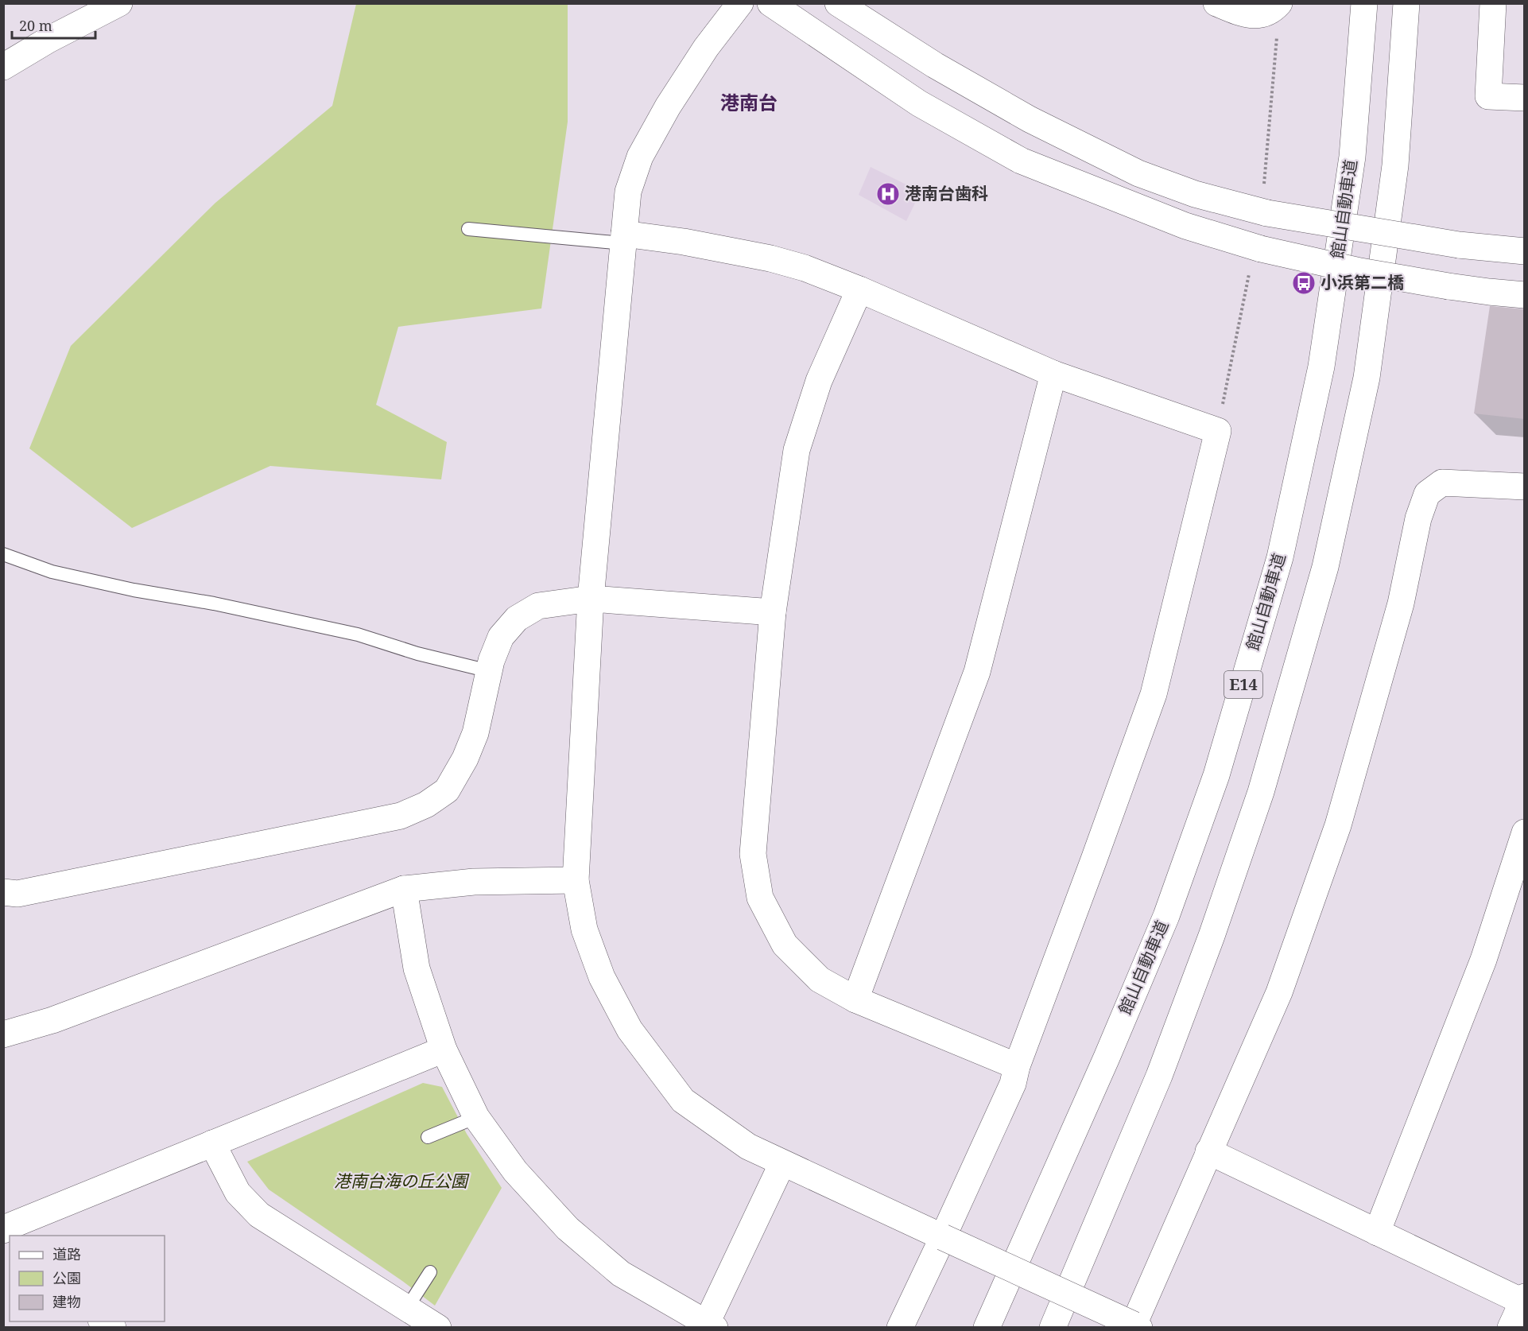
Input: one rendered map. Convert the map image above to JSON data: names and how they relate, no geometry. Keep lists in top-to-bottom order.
{
  "streets": {
    "main road": ["館山自動車道", "E14"]
  },
  "districts": ["港南台"],
  "parks": ["港南台海の丘公園"],
  "places": {
    "hospital": ["港南台歯科"],
    "bus stop": ["小浜第二橋"]
  },
  "legend": ["道路", "公園", "建物"],
  "scale_bar": "20 m"
}
